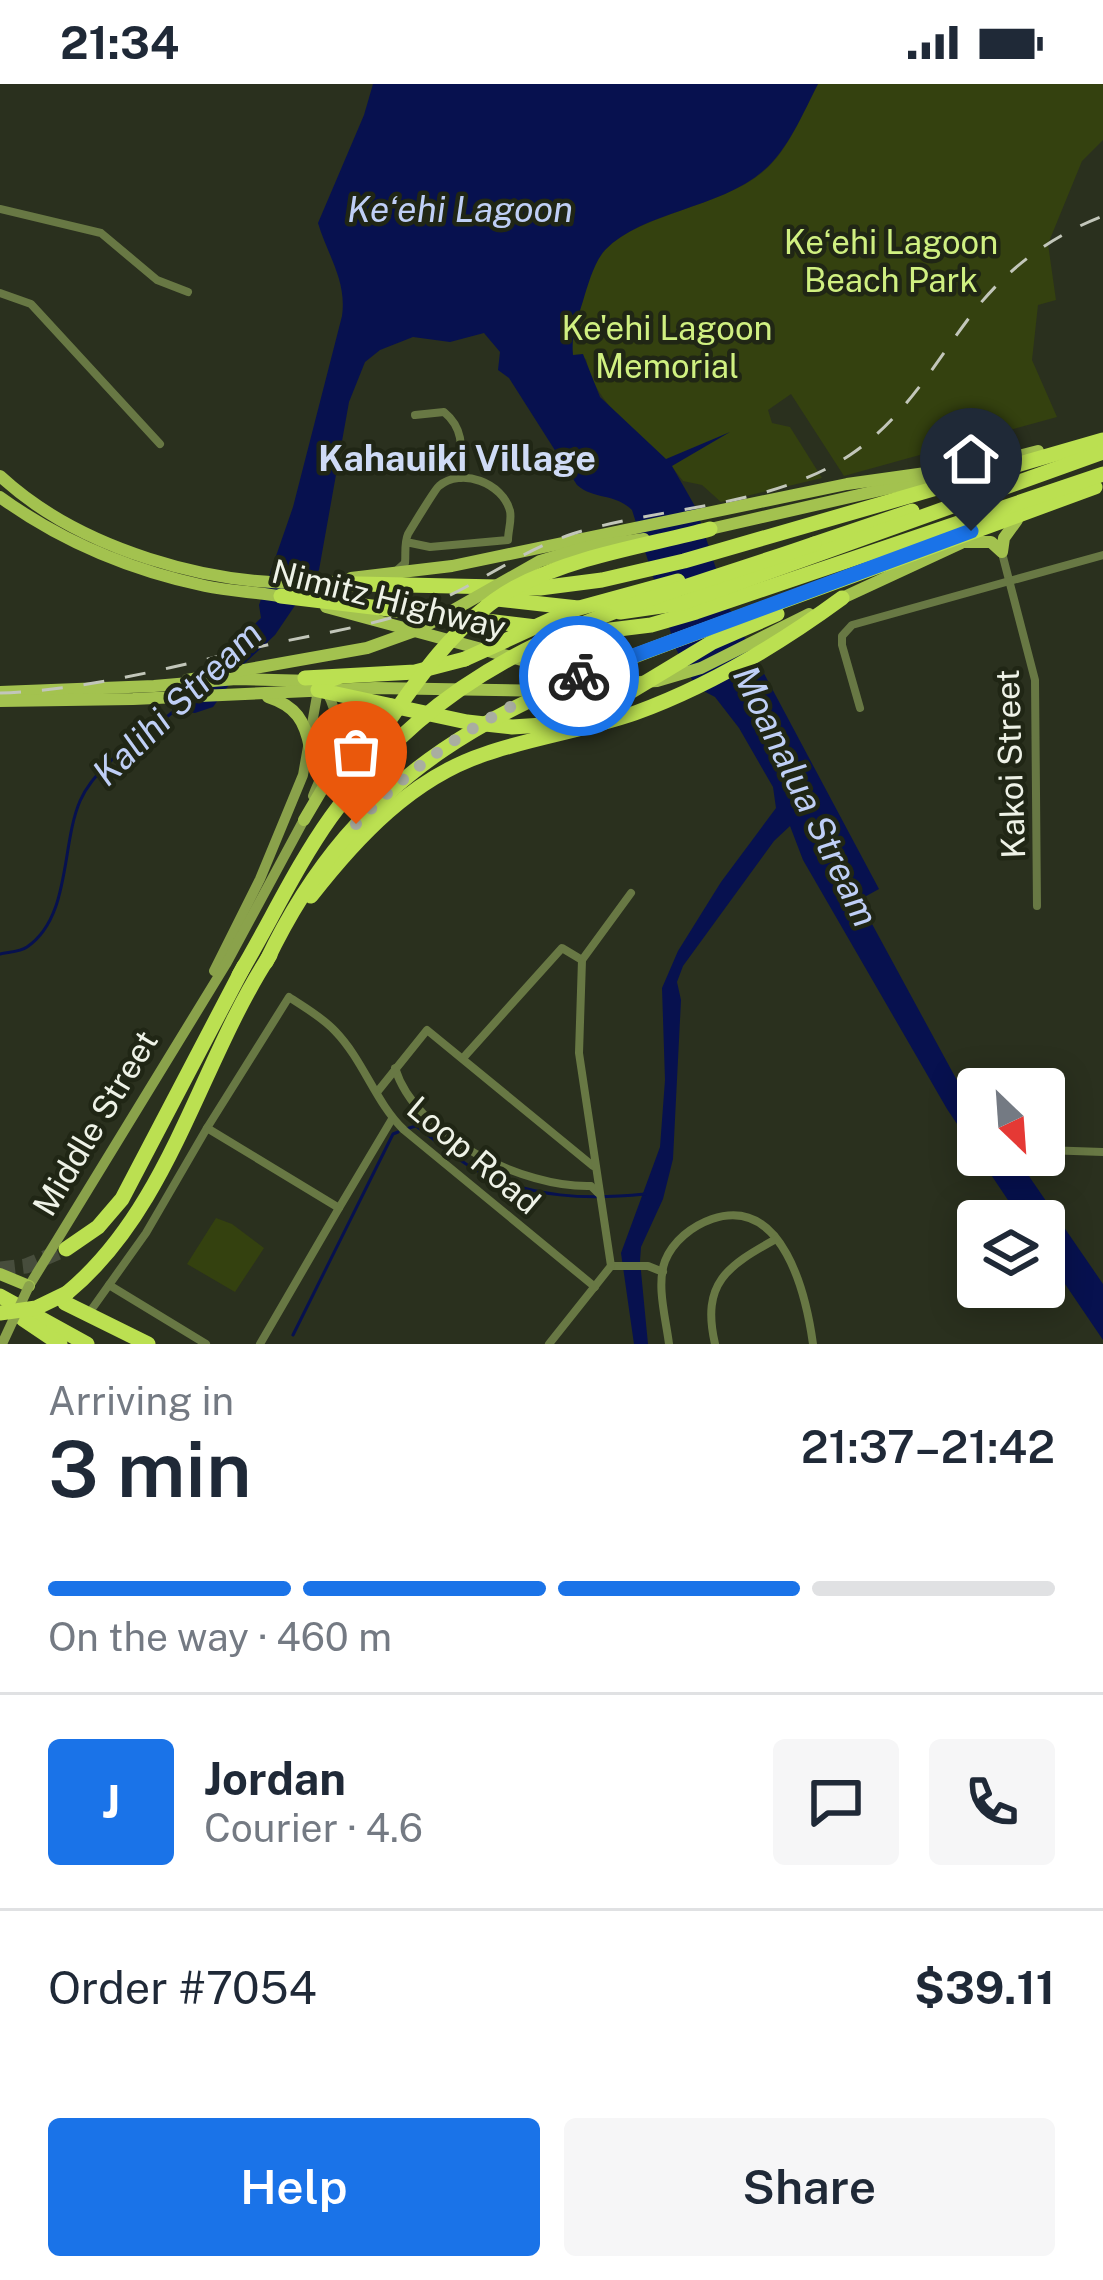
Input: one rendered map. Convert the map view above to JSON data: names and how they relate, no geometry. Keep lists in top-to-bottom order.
{
  "streets": {
    "main road": ["Nimitz Highway", "Middle Street"],
    "street": ["Kakoi Street", "Loop Road"]
  },
  "districts": ["Kahauiki Village"],
  "water": ["Keʻehi Lagoon", "Kalihi Stream", "Moanalua Stream"],
  "parks": ["Keʻehi Lagoon Beach Park", "Ke'ehi Lagoon Memorial"],
  "north": "bottom right",
  "page": {
    "status": "21:34",
    "heading": ["3 min", "Arriving in", "21:37–21:42"],
    "panel": [
      "Jordan",
      "Courier · 4.6",
      "Order #7054",
      "$39.11"
    ],
    "bar": "On the way · 460 m",
    "round": "J",
    "buttons": ["Help", "Share"]
  }
}
